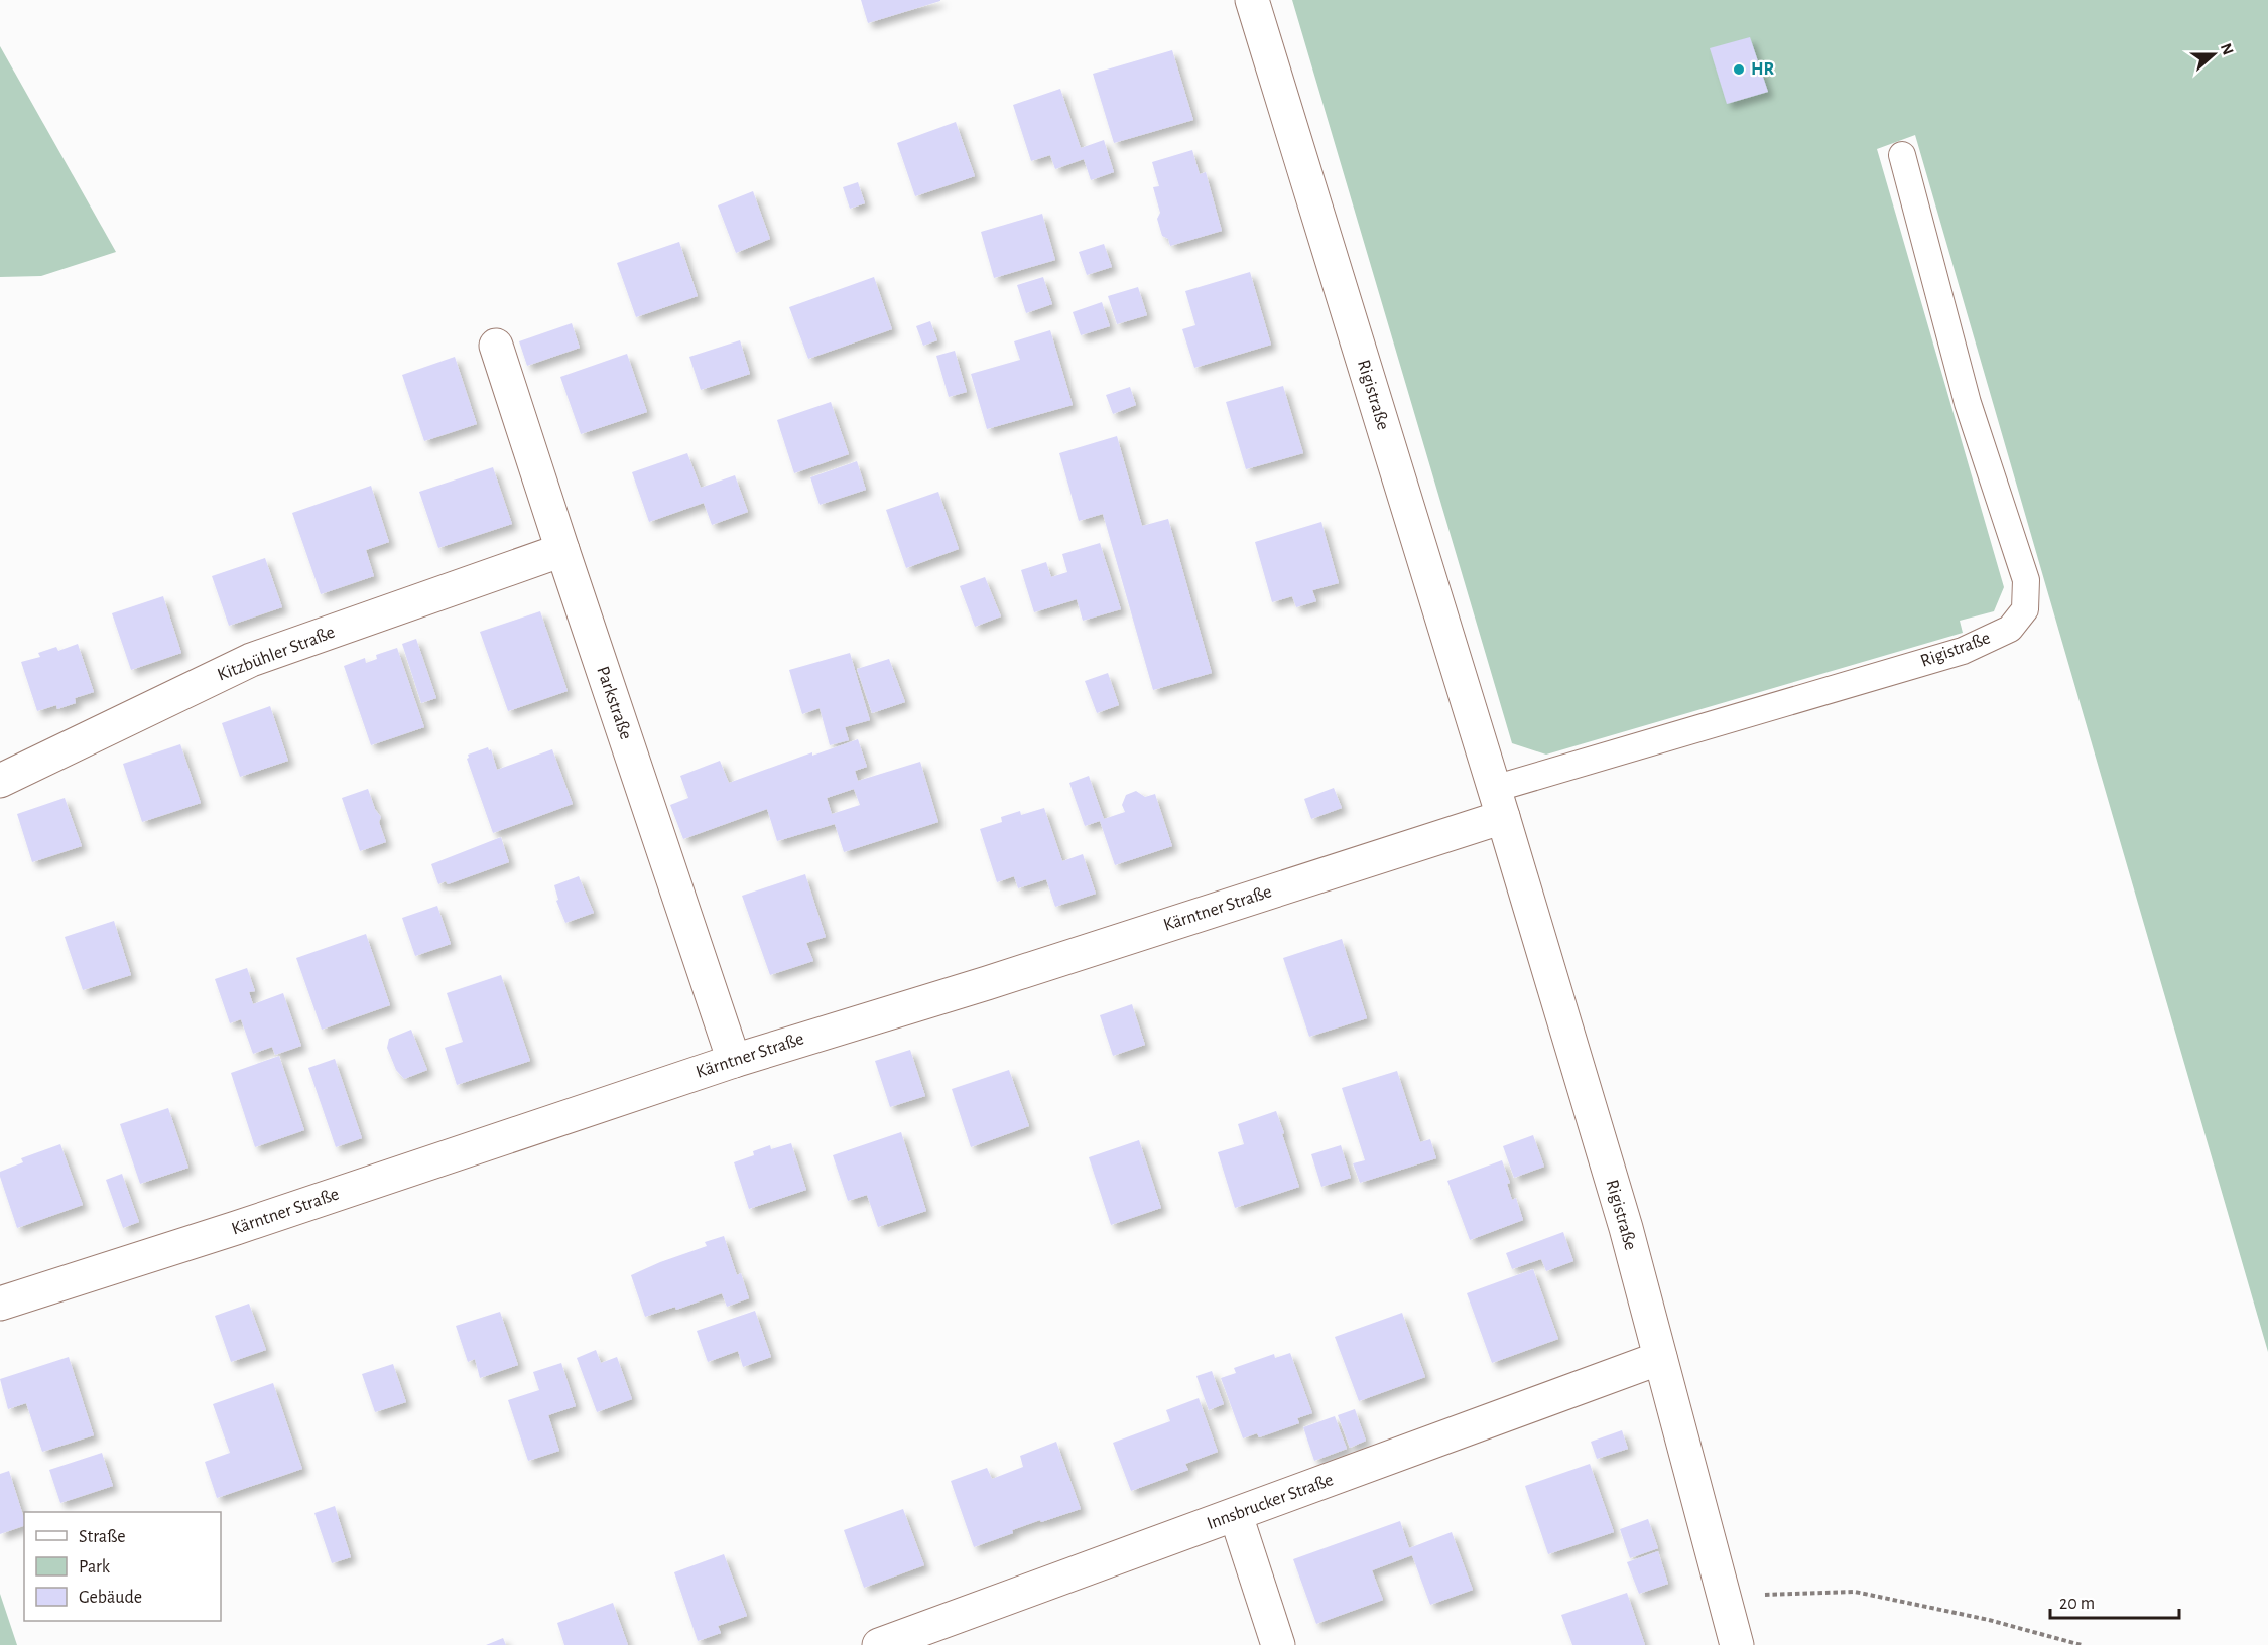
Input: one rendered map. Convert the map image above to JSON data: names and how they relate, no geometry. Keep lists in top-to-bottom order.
{
  "streets": {
    "street": [
      "Rigistraße",
      "Kitzbühler Straße",
      "Parkstraße",
      "Kärntner Straße",
      "Innsbrucker Straße"
    ]
  },
  "crossings": [
    ["Rigistraße", "Kärntner Straße"],
    ["Rigistraße", "Innsbrucker Straße"],
    ["Kitzbühler Straße", "Parkstraße"],
    ["Parkstraße", "Kärntner Straße"]
  ],
  "places": ["HR"],
  "legend": ["Straße", "Park", "Gebäude"],
  "scale_bar": "20 m",
  "north": "right"
}
